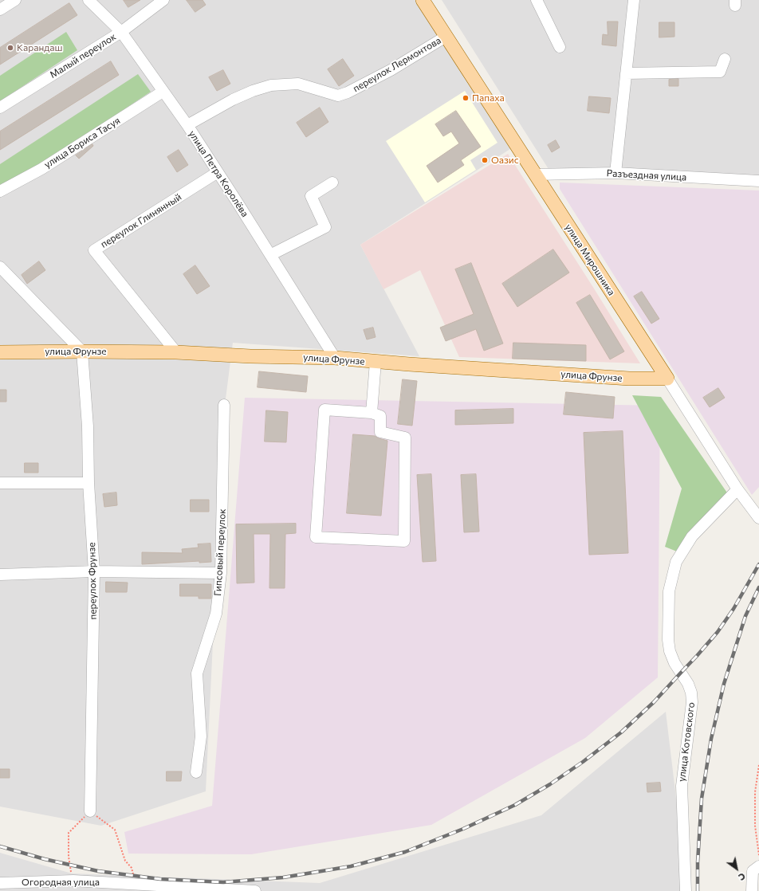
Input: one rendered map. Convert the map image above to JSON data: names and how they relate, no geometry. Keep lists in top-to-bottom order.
{
  "streets": {
    "main road": ["улица Мирошника", "улица Фрунзе"],
    "street": [
      "Малый переулок",
      "переулок Лермонтова",
      "улица Бориса Тасуя",
      "улица Петра Королёва",
      "Разъездная улица",
      "переулок Глинянный",
      "Гипсовый переулок",
      "переулок Фрунзе",
      "улица Котовского",
      "Огородная улица"
    ]
  },
  "crossings": [
    ["Малый переулок", "улица Петра Королёва"],
    ["переулок Лермонтова", "улица Петра Королёва"],
    ["переулок Лермонтова", "улица Мирошника"],
    ["улица Бориса Тасуя", "улица Петра Королёва"],
    ["улица Петра Королёва", "переулок Глинянный"],
    ["улица Петра Королёва", "улица Фрунзе"],
    ["Разъездная улица", "улица Мирошника"],
    ["переулок Глинянный", "улица Фрунзе"],
    ["улица Мирошника", "улица Фрунзе"],
    ["улица Мирошника", "улица Котовского"],
    ["улица Фрунзе", "переулок Фрунзе"]
  ],
  "places": ["Карандаш", "Папаха", "Оазис"],
  "north": "bottom right"
}
